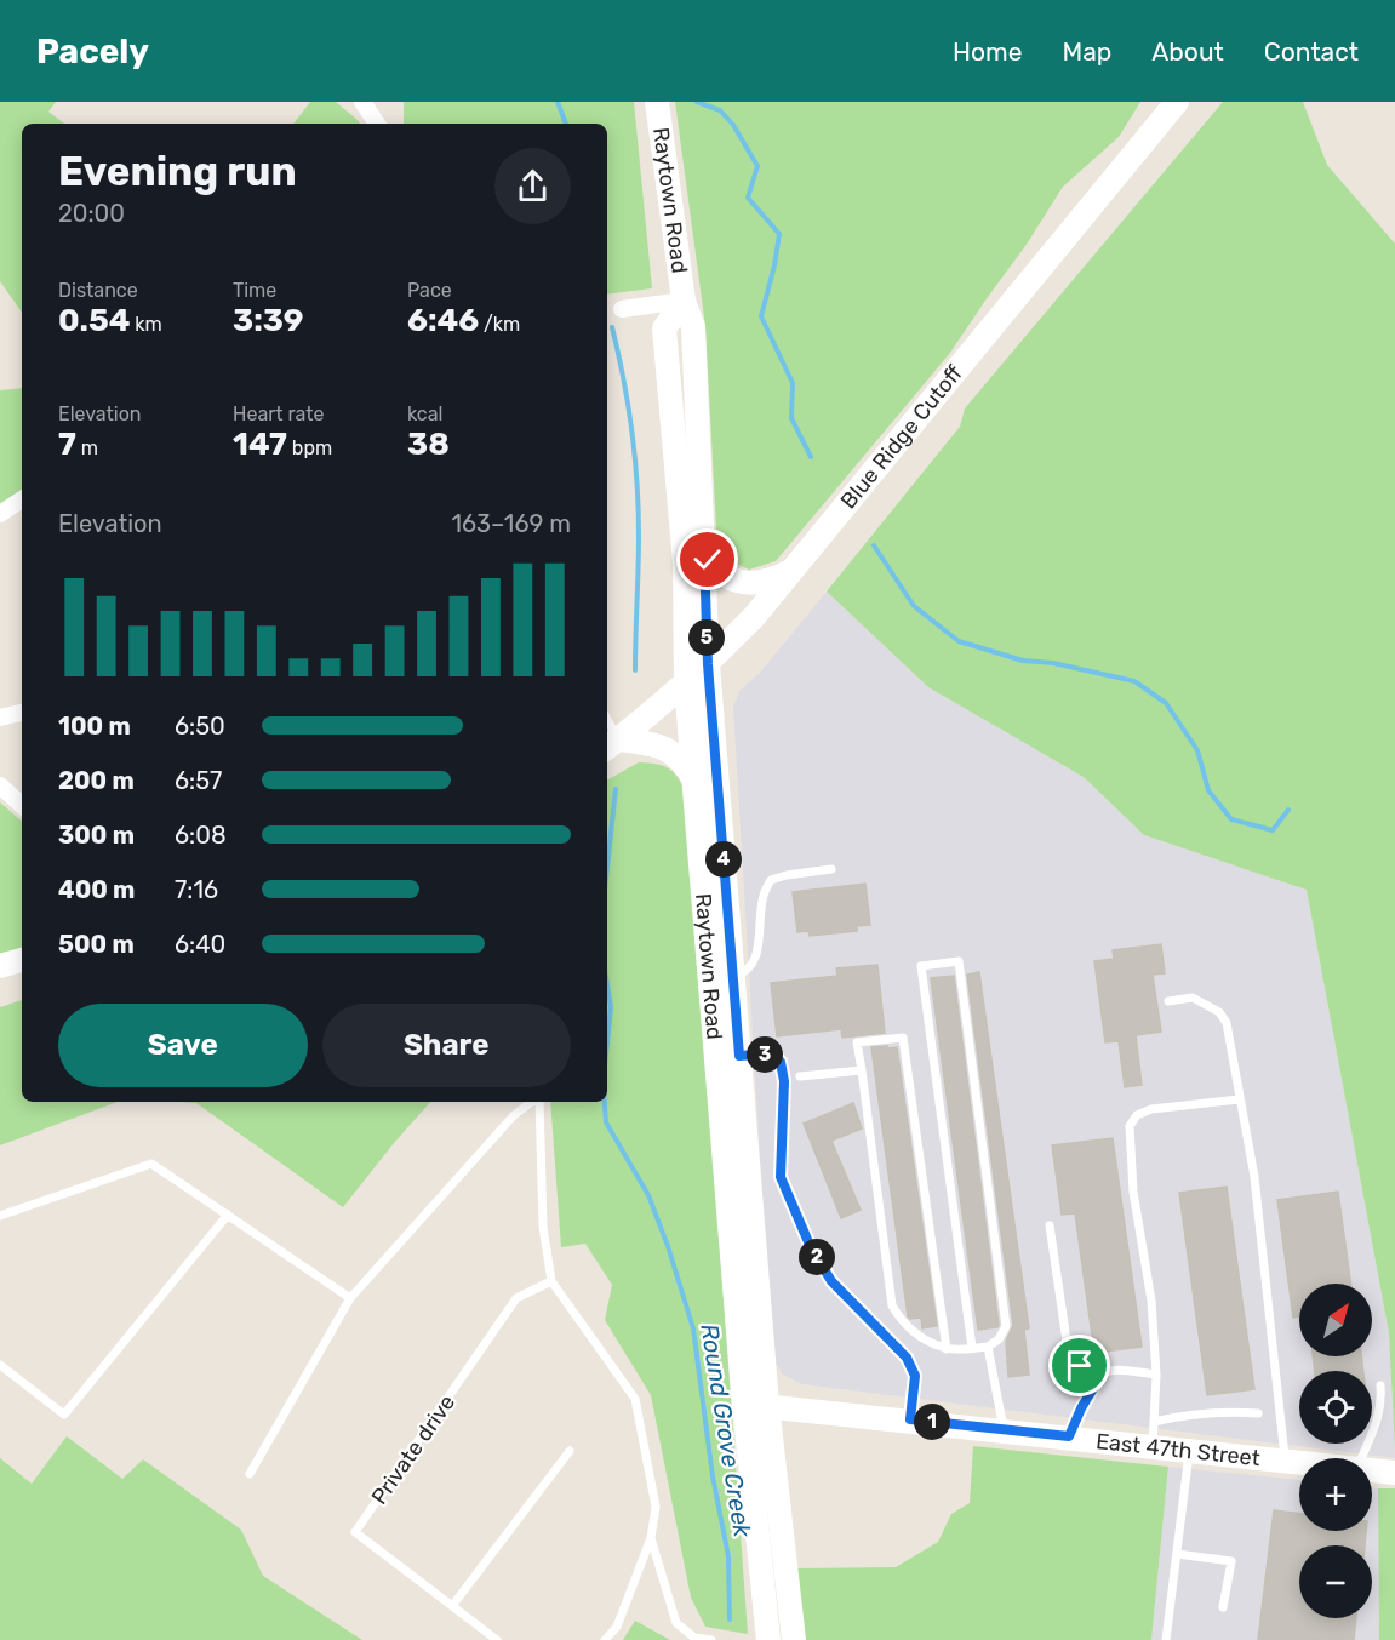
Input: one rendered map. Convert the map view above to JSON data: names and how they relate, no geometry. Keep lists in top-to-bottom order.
{
  "streets": {
    "main road": ["Raytown Road", "Blue Ridge Cutoff", "East 47th Street"],
    "lane": ["Private drive"]
  },
  "crossings": [
    ["Raytown Road", "Blue Ridge Cutoff"],
    ["Raytown Road", "East 47th Street"]
  ],
  "water": ["Round Grove Creek"],
  "north": "top right",
  "page": {
    "header": "Pacely",
    "nav": [
      "Home",
      "Map",
      "About",
      "Contact"
    ],
    "heading": ["Evening run", "20:00"],
    "stats": [
      ["Distance", "0.54 km"],
      ["Time", "3:39"],
      ["Pace", "6:46 /km"],
      ["Elevation", "7 m"],
      ["Heart rate", "147 bpm"],
      ["kcal", "38"]
    ],
    "chart": ["Elevation", "163–169 m"],
    "pins": [
      "5",
      "4",
      "3",
      "2",
      "1"
    ],
    "list": [
      {
        "name": "100 m",
        "note": "6:50"
      },
      {
        "name": "200 m",
        "note": "6:57"
      },
      {
        "name": "300 m",
        "note": "6:08"
      },
      {
        "name": "400 m",
        "note": "7:16"
      },
      {
        "name": "500 m",
        "note": "6:40"
      }
    ],
    "buttons": ["Save", "Share"],
    "map_buttons": ["+", "−"]
  }
}
